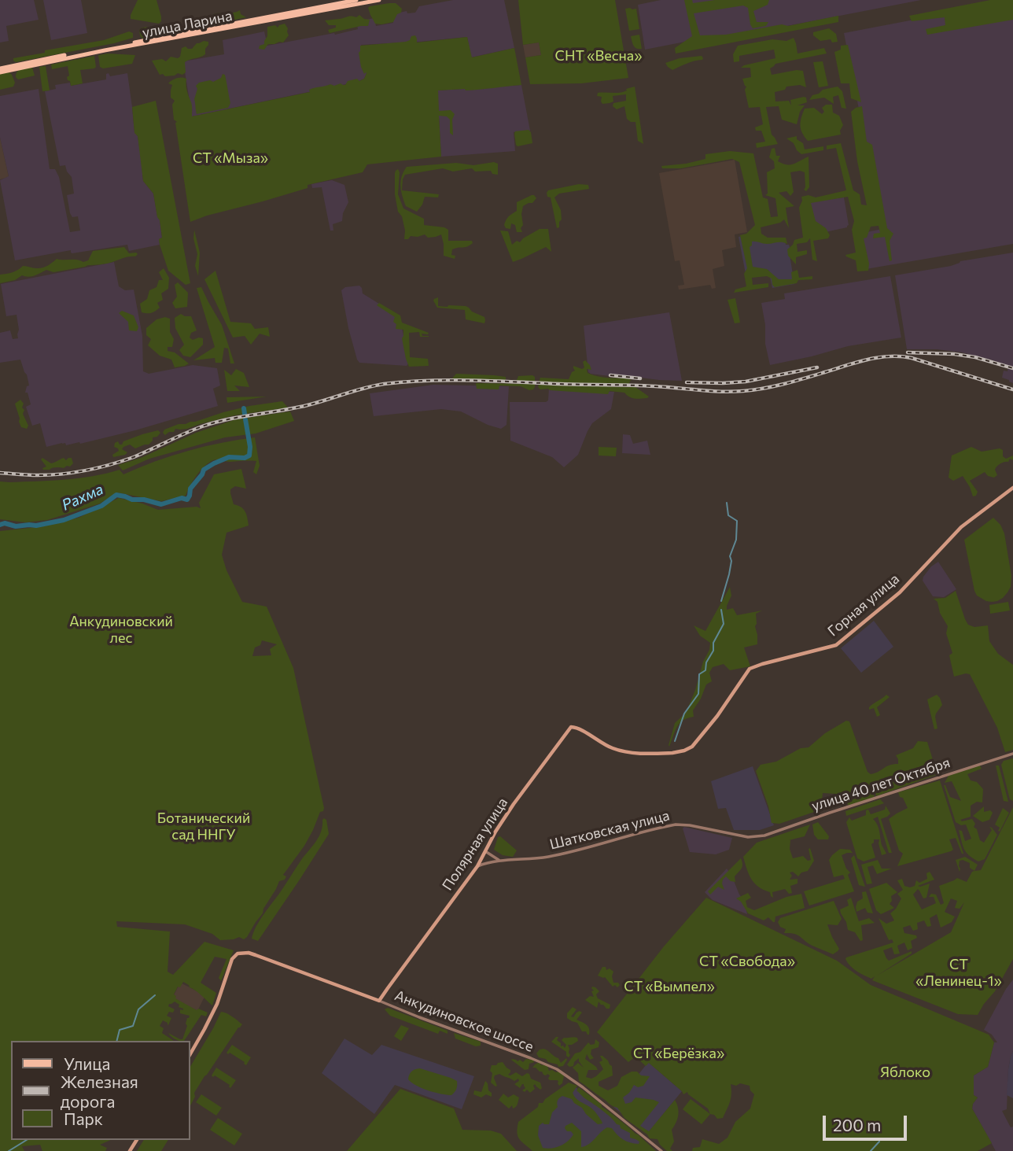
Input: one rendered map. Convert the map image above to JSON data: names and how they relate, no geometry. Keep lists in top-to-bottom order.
{
  "streets": {
    "main road": [
      "улица Ларина",
      "Горная улица",
      "Полярная улица",
      "Анкудиновское шоссе"
    ],
    "street": ["улица 40 лет Октября", "Шатковская улица"]
  },
  "crossings": [
    ["Горная улица", "Полярная улица"],
    ["улица 40 лет Октября", "Шатковская улица"],
    ["Полярная улица", "Анкудиновское шоссе"]
  ],
  "water": ["Рахма"],
  "parks": [
    "СНТ «Весна»",
    "СТ «Мыза»",
    "Анкудиновский лес",
    "Ботанический сад ННГУ",
    "СТ «Свобода»",
    "СТ «Ленинец-1»",
    "СТ «Вымпел»",
    "СТ «Берёзка»",
    "Яблоко"
  ],
  "legend": ["Улица", "Железная дорога", "Парк"],
  "scale_bar": "200 m"
}
